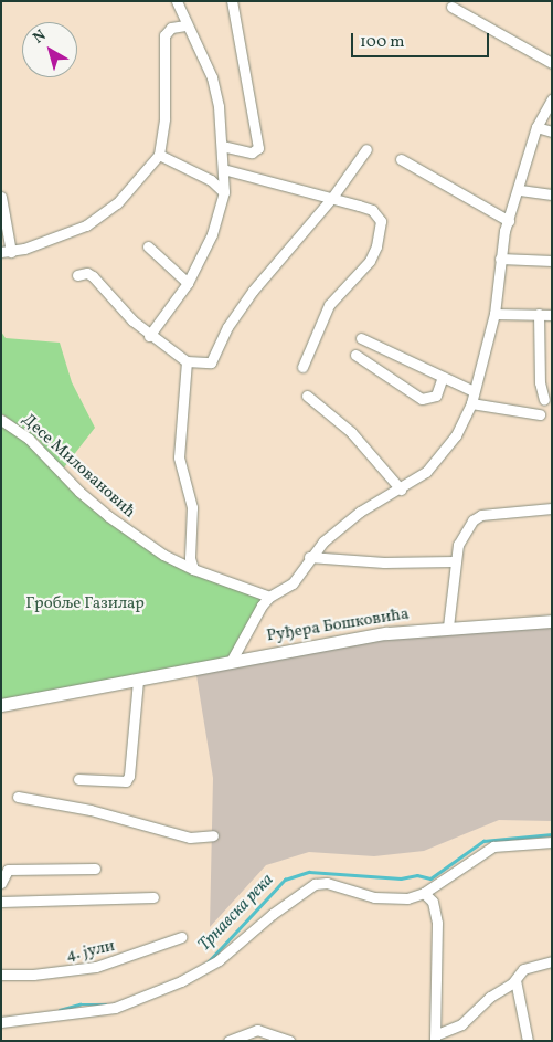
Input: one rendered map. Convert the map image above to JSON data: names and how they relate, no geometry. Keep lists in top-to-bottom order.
{
  "streets": {
    "main road": ["Руђера Бошковића"],
    "street": ["Десе Миловановић", "4. јули"]
  },
  "crossings": [
    ["Десе Миловановић", "Руђера Бошковића"]
  ],
  "water": ["Трнавска река"],
  "parks": ["Гробље Газилар"],
  "scale_bar": "100 m",
  "north": "top left"
}
